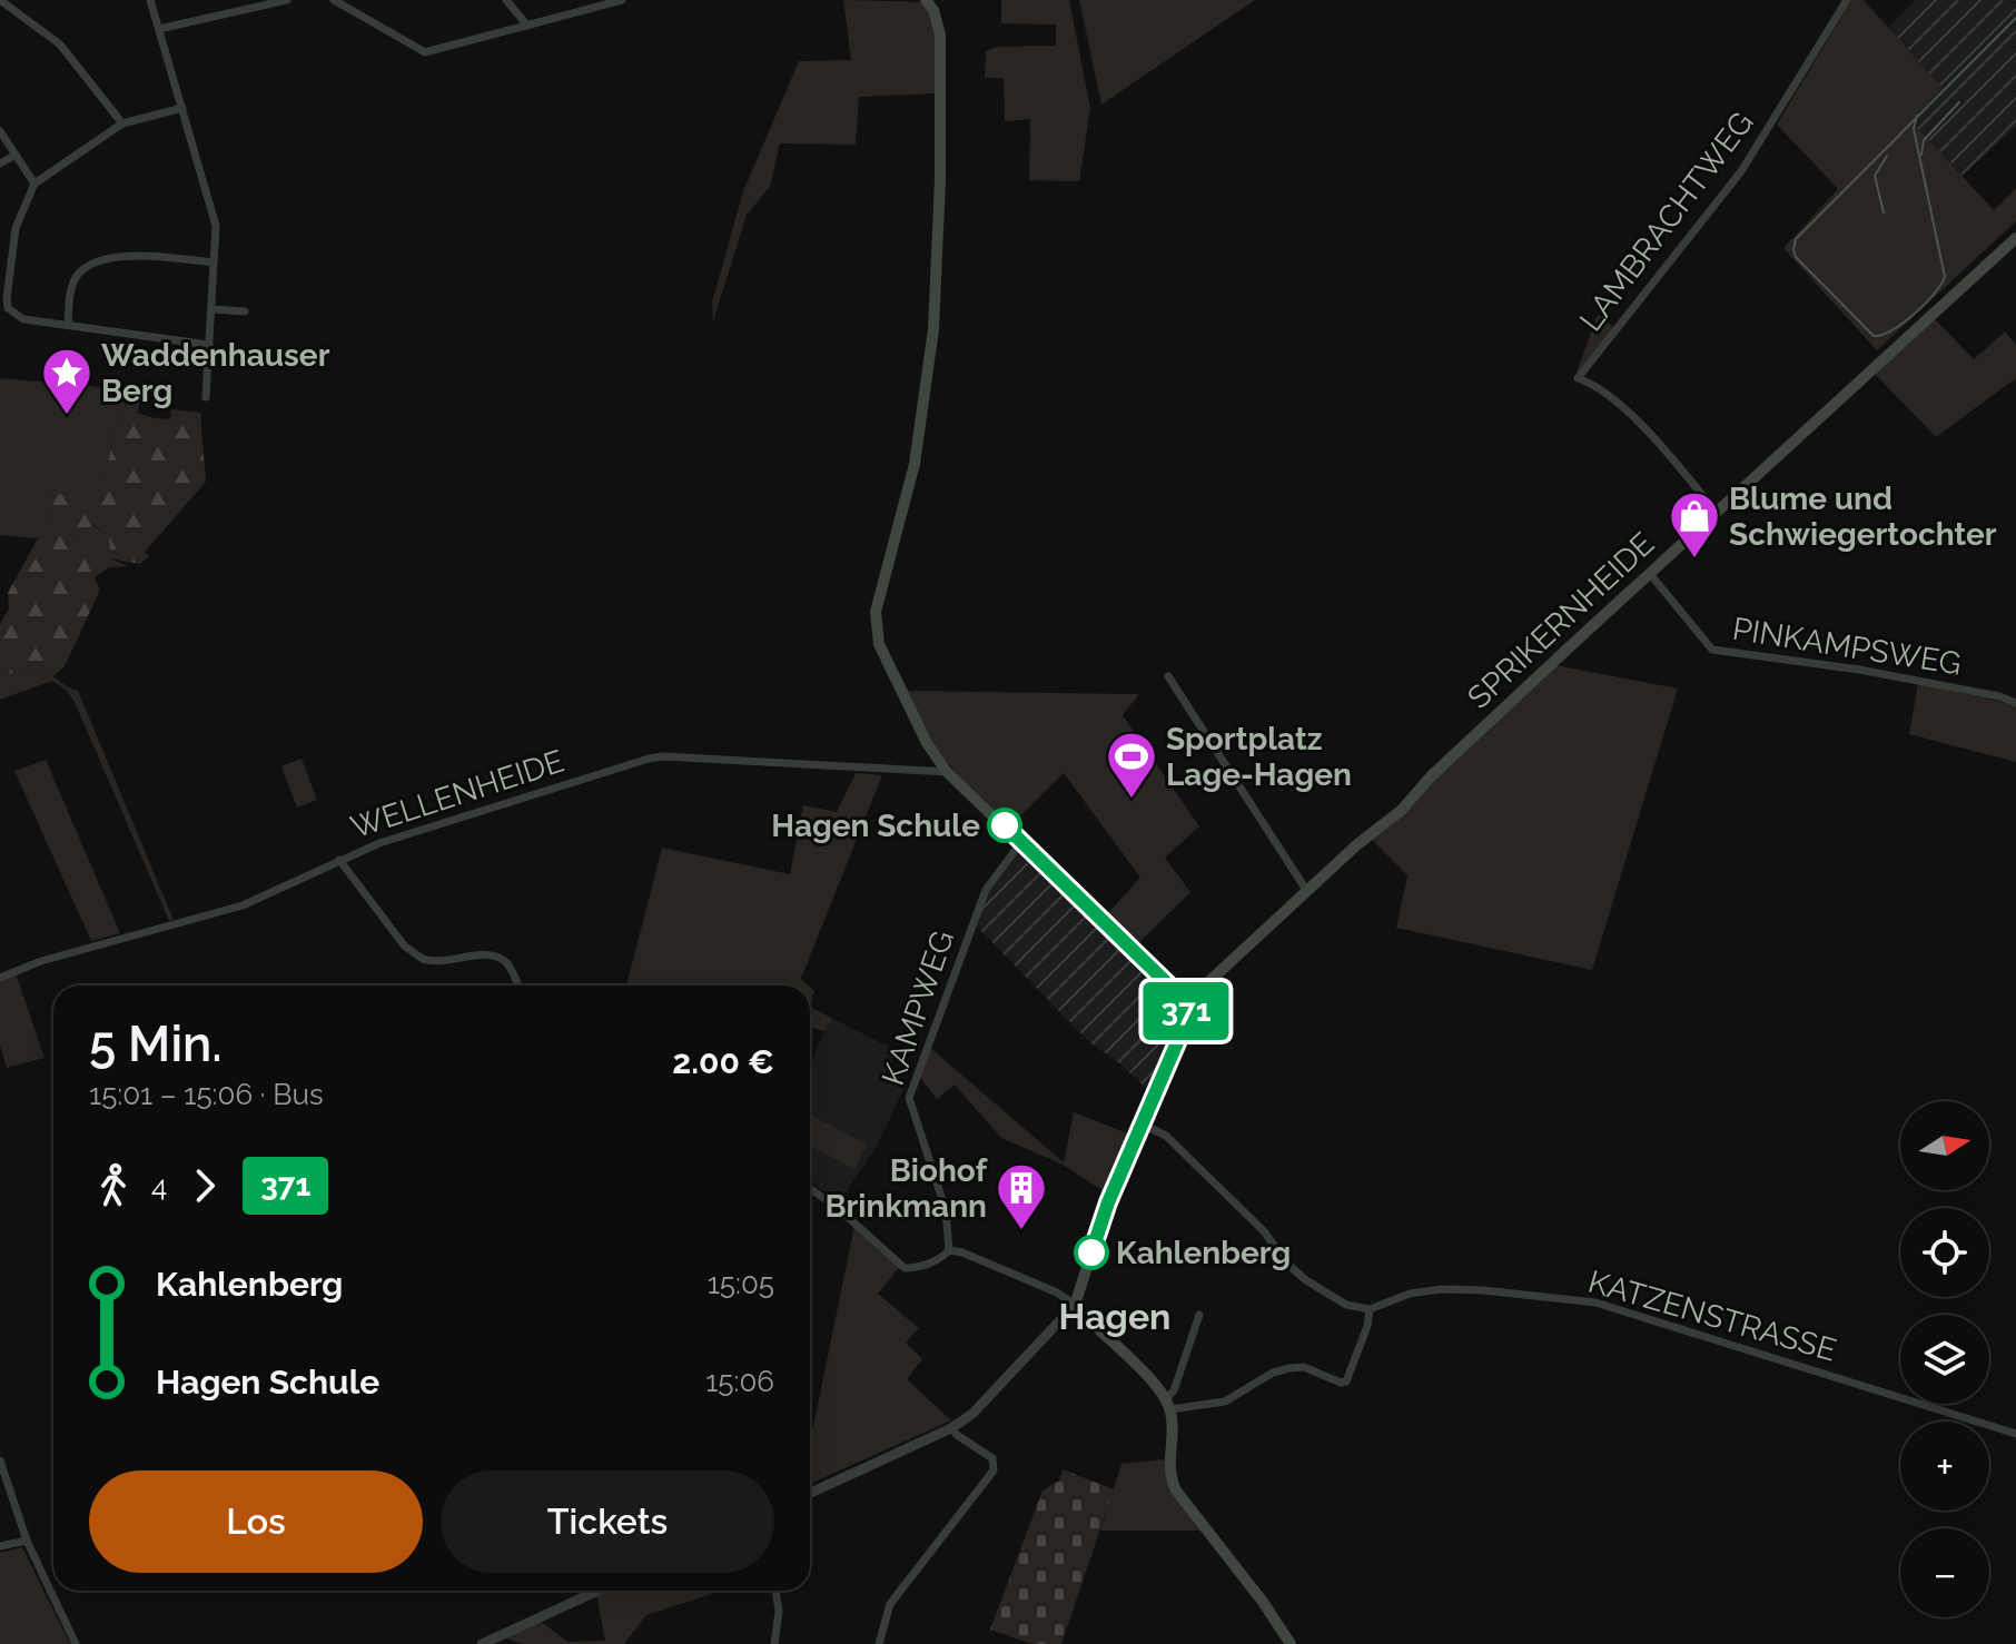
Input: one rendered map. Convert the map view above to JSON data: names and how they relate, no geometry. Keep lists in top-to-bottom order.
{
  "streets": {
    "main road": ["SPRIKERNHEIDE"],
    "street": [
      "LAMBRACHTWEG",
      "PINKAMPSWEG",
      "WELLENHEIDE",
      "KAMPWEG",
      "KATZENSTRASSE"
    ]
  },
  "crossings": [
    ["LAMBRACHTWEG", "SPRIKERNHEIDE"],
    ["SPRIKERNHEIDE", "PINKAMPSWEG"]
  ],
  "districts": ["Hagen"],
  "places": {
    "place": ["Waddenhauser Berg"],
    "shop": ["Blume und Schwiegertochter"],
    "sports": ["Sportplatz Lage-Hagen"],
    "other": ["Hagen Schule", "Kahlenberg"],
    "building": ["Biohof Brinkmann"]
  },
  "lines": ["bus line 371"],
  "north": "right",
  "page": {
    "on_map": "371",
    "heading": ["5 Min.", "15:01 – 15:06 · Bus", "2.00 €"],
    "map_buttons": ["+", "−"],
    "legs": ["4", "371"],
    "list": [
      {
        "name": "Kahlenberg",
        "value": "15:05"
      },
      {
        "name": "Hagen Schule",
        "value": "15:06"
      }
    ],
    "buttons": ["Los", "Tickets"]
  }
}
